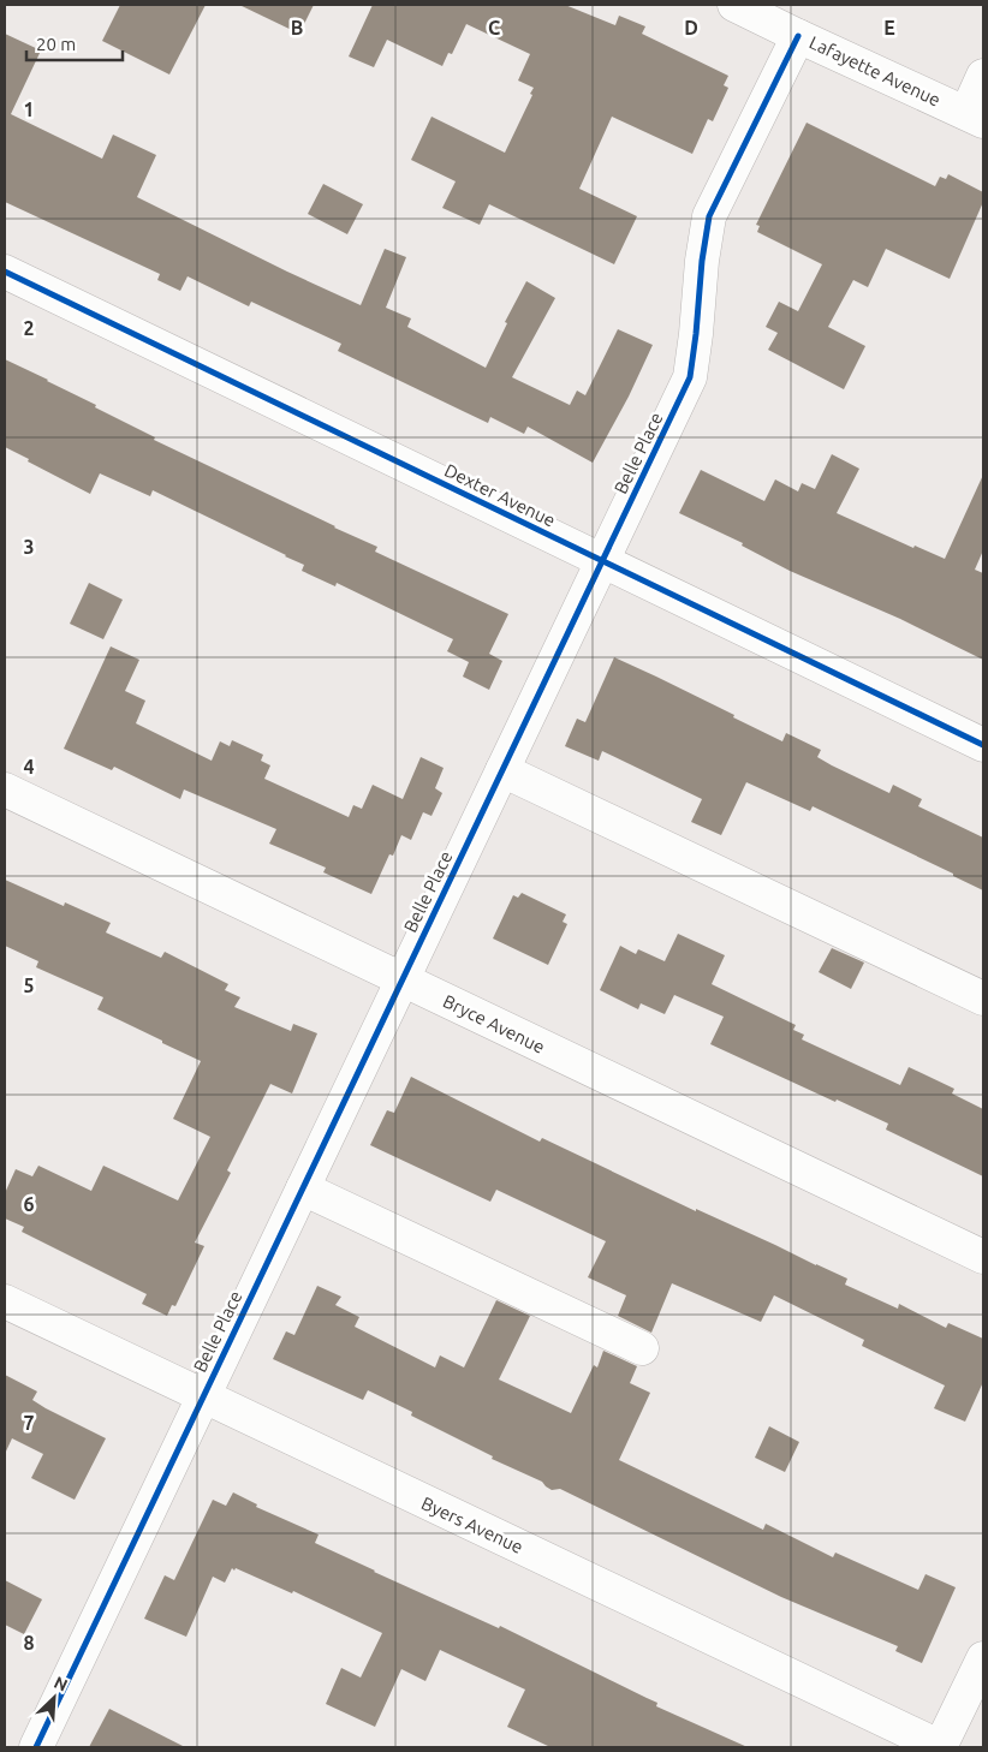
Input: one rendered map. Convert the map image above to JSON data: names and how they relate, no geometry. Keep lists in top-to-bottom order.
{
  "streets": {
    "street": [
      "Lafayette Avenue",
      "Belle Place",
      "Dexter Avenue",
      "Bryce Avenue",
      "Byers Avenue"
    ]
  },
  "crossings": [
    ["Lafayette Avenue", "Belle Place"],
    ["Belle Place", "Dexter Avenue"],
    ["Belle Place", "Bryce Avenue"],
    ["Belle Place", "Byers Avenue"]
  ],
  "scale_bar": "20 m",
  "north": "top right",
  "grid": {
    "columns": [
      "B",
      "C",
      "D",
      "E"
    ],
    "rows": [
      "1",
      "2",
      "3",
      "4",
      "5",
      "6",
      "7",
      "8"
    ]
  }
}
